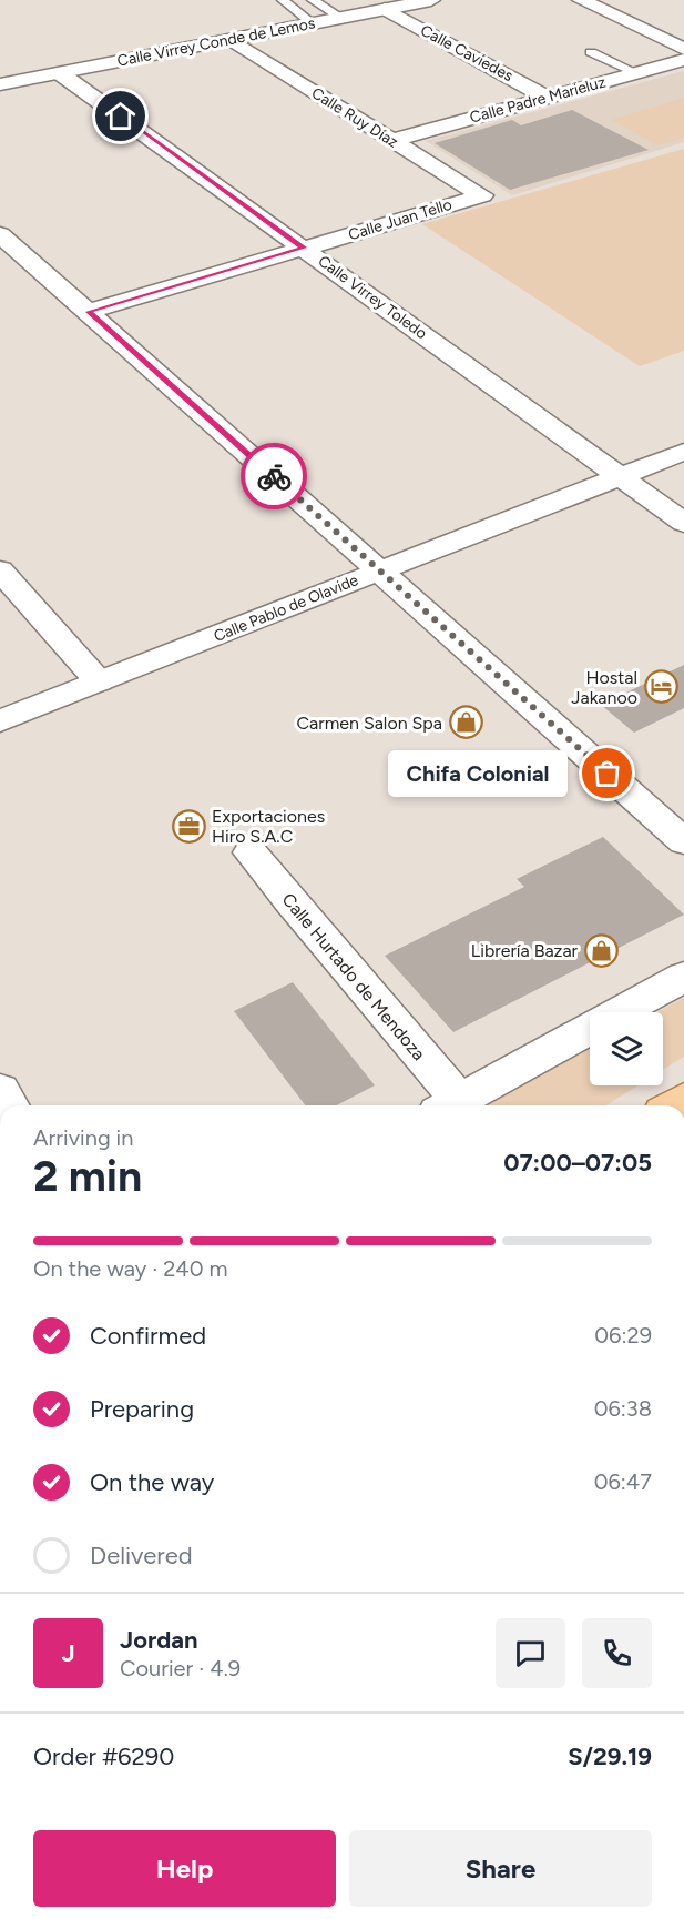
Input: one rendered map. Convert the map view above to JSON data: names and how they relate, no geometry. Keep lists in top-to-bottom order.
{
  "streets": {
    "street": [
      "Calle Virrey Conde de Lemos",
      "Calle Caviedes",
      "Calle Padre Marieluz",
      "Calle Ruy Díaz",
      "Calle Juan Tello",
      "Calle Virrey Toledo",
      "Calle Pablo de Olavide",
      "Calle Hurtado de Mendoza"
    ]
  },
  "crossings": [
    ["Calle Virrey Conde de Lemos", "Calle Caviedes"],
    ["Calle Virrey Conde de Lemos", "Calle Ruy Díaz"],
    ["Calle Virrey Conde de Lemos", "Calle Virrey Toledo"],
    ["Calle Caviedes", "Calle Padre Marieluz"],
    ["Calle Padre Marieluz", "Calle Ruy Díaz"],
    ["Calle Ruy Díaz", "Calle Juan Tello"],
    ["Calle Juan Tello", "Calle Virrey Toledo"],
    ["Calle Virrey Toledo", "Calle Pablo de Olavide"]
  ],
  "places": {
    "hotel": ["Hostal Jakanoo"],
    "shop": ["Carmen Salon Spa", "Librería Bazar"],
    "other": ["Chifa Colonial"],
    "office": ["Exportaciones Hiro S.A.C"]
  },
  "page": {
    "bubble": "Chifa Colonial",
    "heading": ["2 min", "Arriving in", "07:00–07:05"],
    "panel": [
      "Jordan",
      "Courier · 4.9",
      "Order #6290",
      "S/29.19"
    ],
    "bar": "On the way · 240 m",
    "list": [
      ["Confirmed", "06:29"],
      ["Preparing", "06:38"],
      ["On the way", "06:47"],
      "Delivered"
    ],
    "round": "J",
    "buttons": ["Help", "Share"]
  }
}
